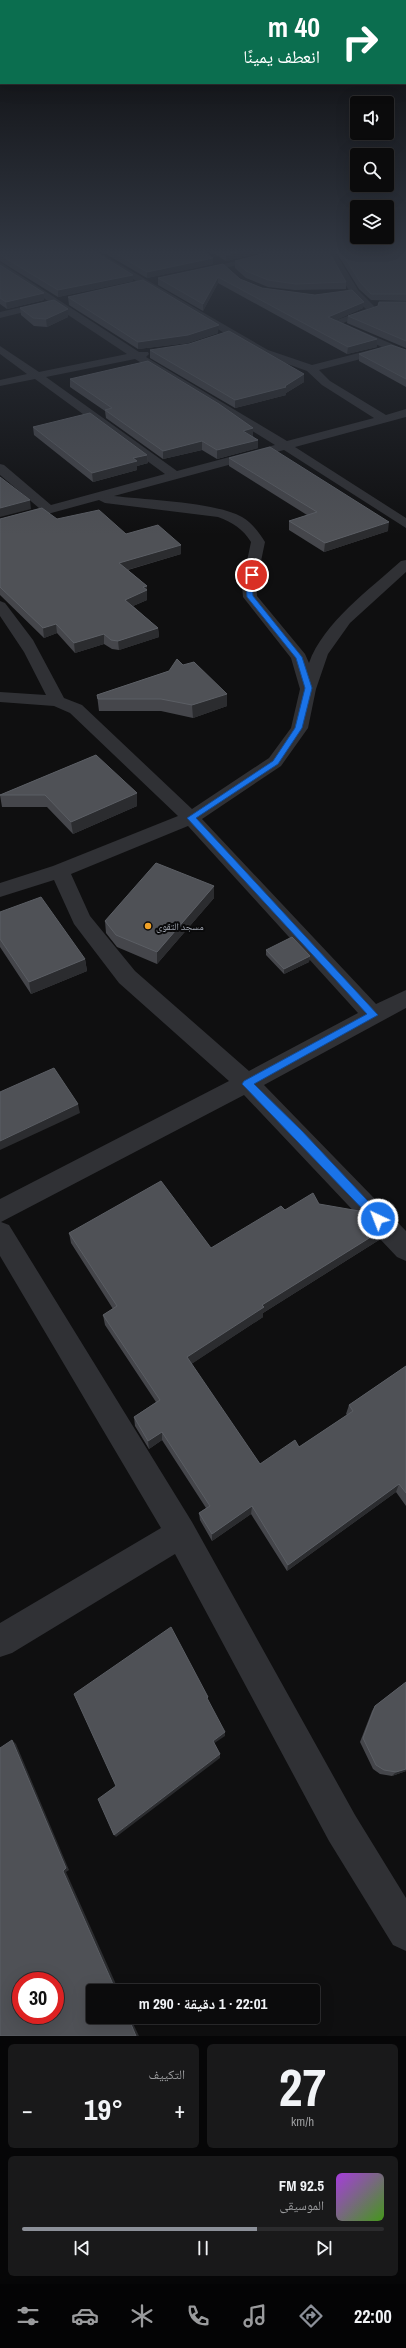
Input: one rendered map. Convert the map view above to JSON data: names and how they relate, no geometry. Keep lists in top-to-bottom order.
{
  "places": ["مسجد التقوى"],
  "page": {
    "turn": ["40 m", "انعطف يمينًا"],
    "limit": "30",
    "trip": "22:01 · 1 دقيقة · 290 m",
    "tile": [
      ["27", "km/h"],
      "التكييف"
    ],
    "heat": ["−", "19°", "+"],
    "song": ["92.5 FM", "الموسيقى"],
    "tabs": "22:00"
  }
}
